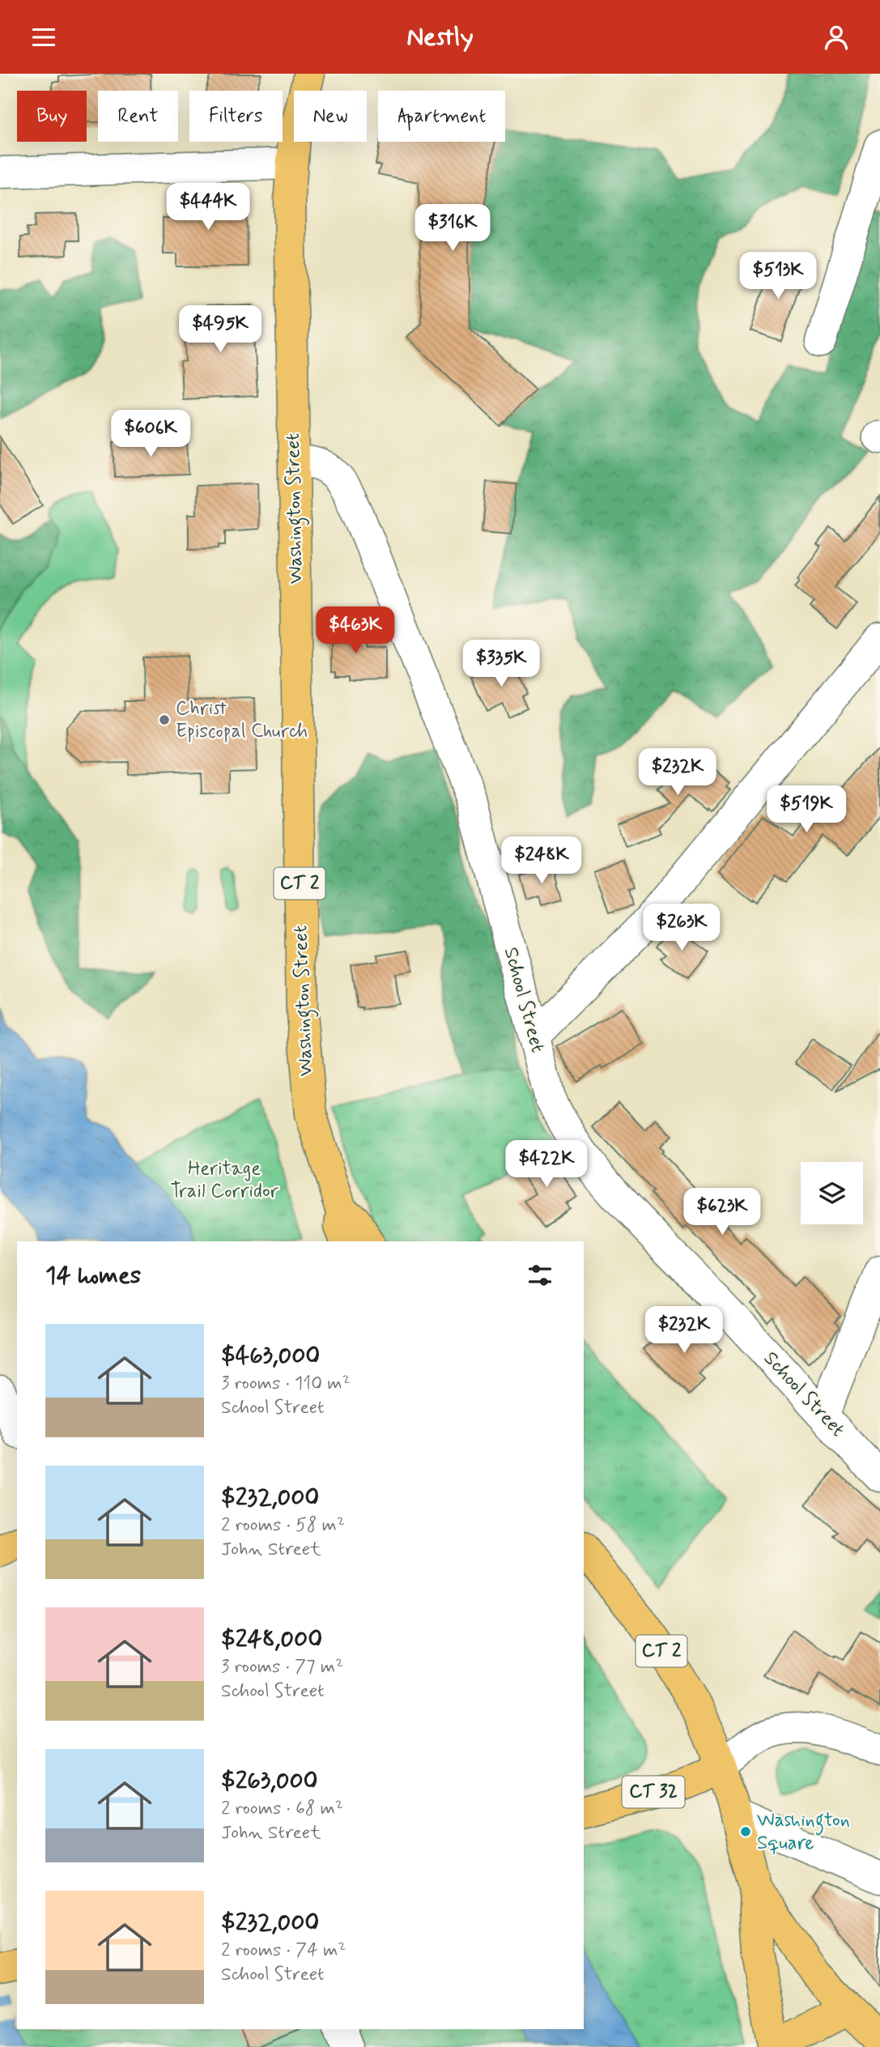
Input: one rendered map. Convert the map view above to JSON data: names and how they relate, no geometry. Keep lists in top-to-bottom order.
{
  "streets": {
    "main road": ["Washington Street", "CT 2", "CT 32"],
    "street": ["School Street"]
  },
  "crossings": [
    ["Washington Street", "School Street"],
    ["CT 2", "CT 32"]
  ],
  "parks": ["Heritage Trail Corridor"],
  "places": ["Christ Episcopal Church", "Washington Square"],
  "page": {
    "header": "Nestly",
    "chip": [
      "Buy",
      "Rent",
      "Filters",
      "New",
      "Apartment"
    ],
    "price": [
      "$444K",
      "$316K",
      "$513K",
      "$495K",
      "$606K",
      "$463K",
      "$335K",
      "$232K",
      "$519K",
      "$248K",
      "$263K",
      "$422K",
      "$623K",
      "$232K"
    ],
    "heading": "14 homes",
    "list": [
      {
        "name": "$463,000",
        "note": "3 rooms · 110 m² · School Street"
      },
      {
        "name": "$232,000",
        "note": "2 rooms · 58 m² · John Street"
      },
      {
        "name": "$248,000",
        "note": "3 rooms · 77 m² · School Street"
      },
      {
        "name": "$263,000",
        "note": "2 rooms · 68 m² · John Street"
      },
      {
        "name": "$232,000",
        "note": "2 rooms · 74 m² · School Street"
      }
    ]
  }
}
